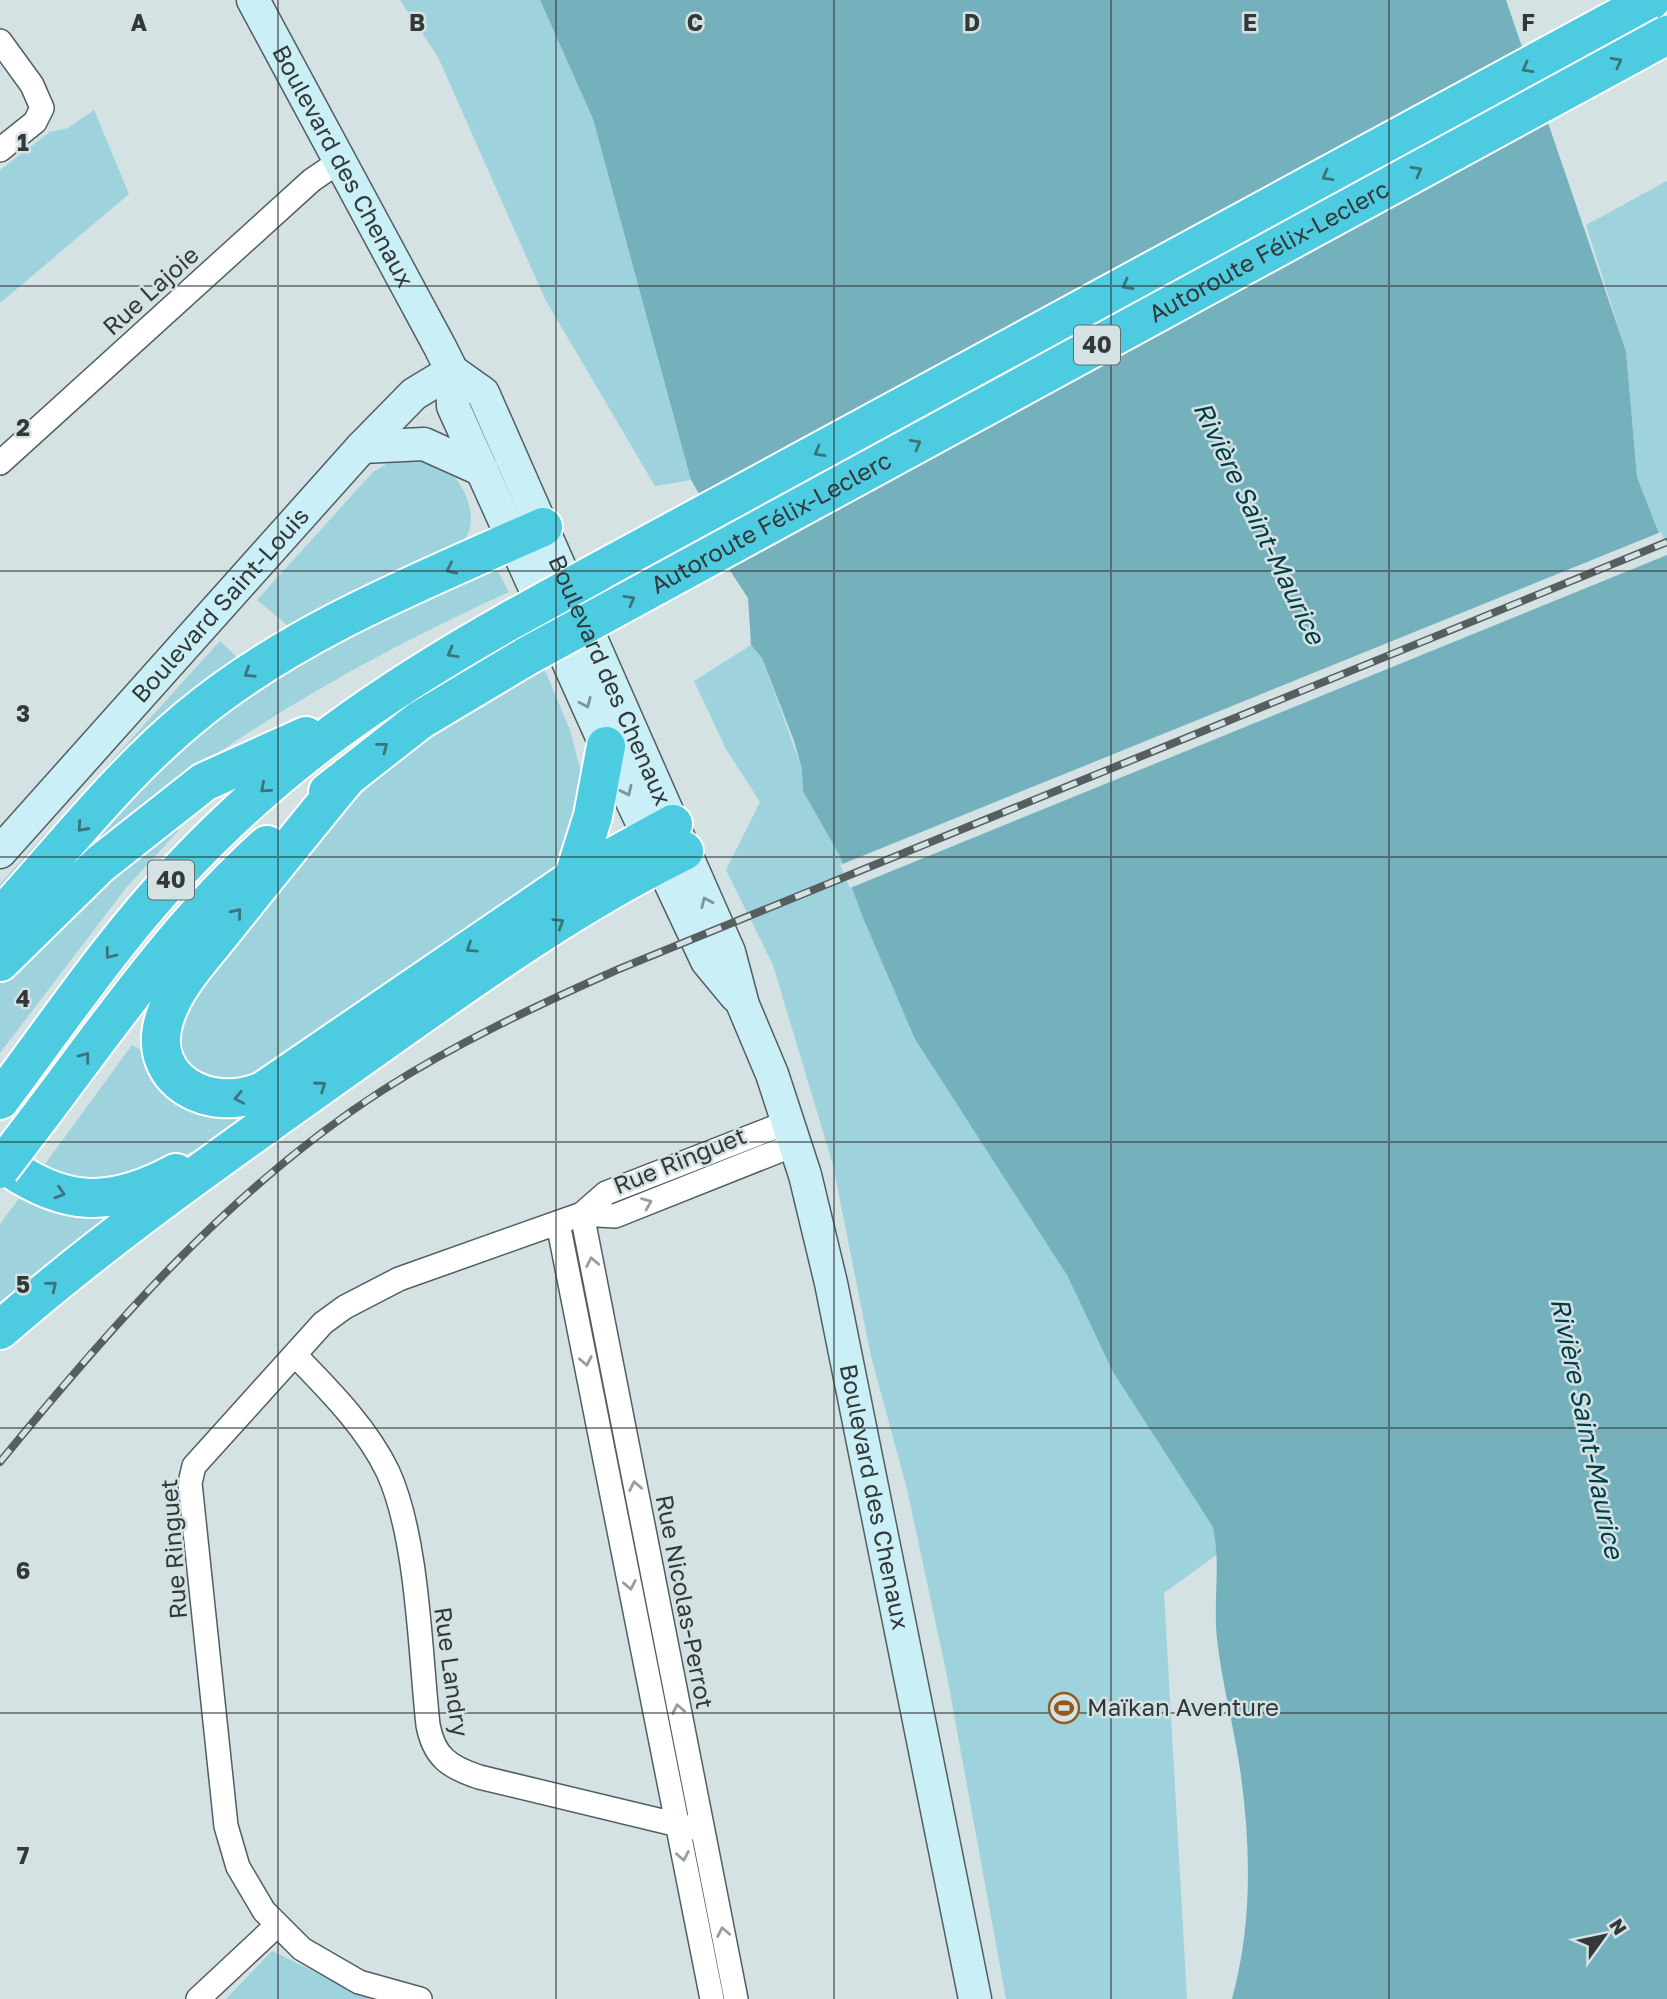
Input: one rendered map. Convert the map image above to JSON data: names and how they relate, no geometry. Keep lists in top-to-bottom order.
{
  "streets": {
    "highway": ["Autoroute Félix-Leclerc", "40"],
    "street": [
      "Boulevard des Chenaux",
      "Rue Lajoie",
      "Boulevard Saint-Louis",
      "Rue Ringuet",
      "Rue Nicolas-Perrot",
      "Rue Landry"
    ]
  },
  "crossings": [
    ["Boulevard des Chenaux", "Rue Lajoie"],
    ["Boulevard des Chenaux", "Boulevard Saint-Louis"],
    ["Boulevard des Chenaux", "Rue Ringuet"],
    ["Rue Ringuet", "Rue Nicolas-Perrot"],
    ["Rue Ringuet", "Rue Landry"],
    ["Rue Nicolas-Perrot", "Rue Landry"]
  ],
  "water": ["Rivière Saint-Maurice"],
  "places": {
    "sports": ["Maïkan Aventure"]
  },
  "north": "top right",
  "grid": {
    "columns": [
      "A",
      "B",
      "C",
      "D",
      "E",
      "F"
    ],
    "rows": [
      "1",
      "2",
      "3",
      "4",
      "5",
      "6",
      "7"
    ]
  }
}
